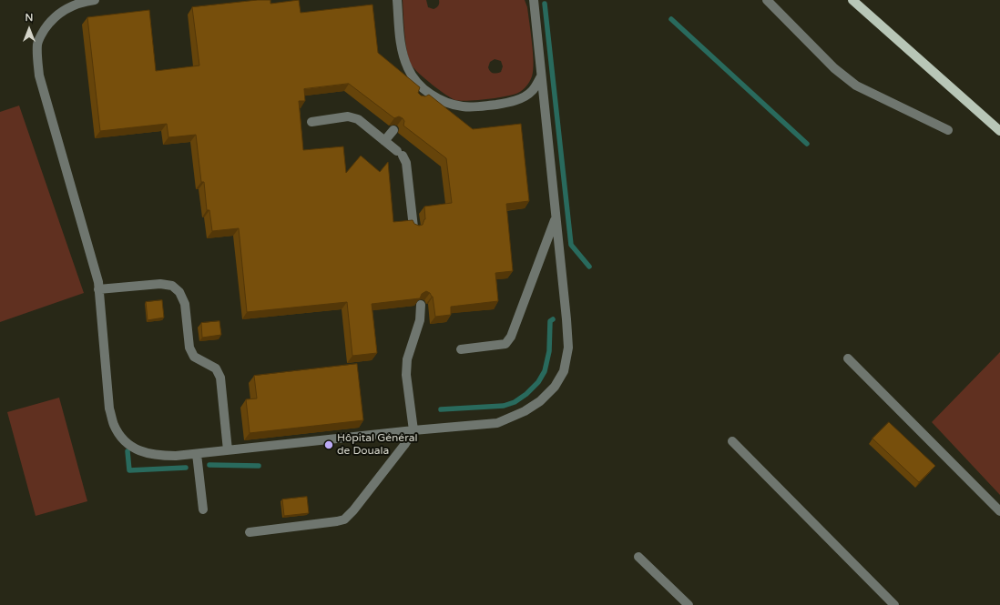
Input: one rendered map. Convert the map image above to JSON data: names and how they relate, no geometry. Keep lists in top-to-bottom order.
{
  "places": ["Hôpital Général de Douala"],
  "north": "top"
}
